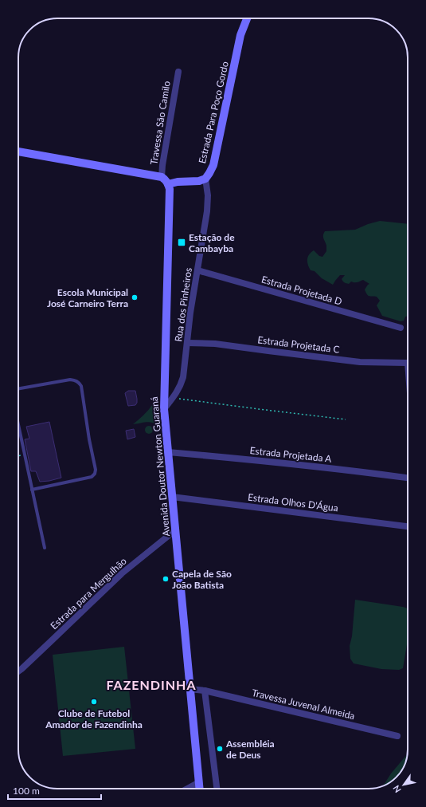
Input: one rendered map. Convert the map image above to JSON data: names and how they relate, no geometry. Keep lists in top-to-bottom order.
{
  "streets": {
    "main road": ["Estrada Para Poço Gordo", "Avenida Doutor Newton Guaraná"],
    "street": [
      "Travessa São Camilo",
      "Estrada Projetada D",
      "Rua dos Pinheiros",
      "Estrada Projetada C",
      "Estrada Projetada A",
      "Estrada Olhos D'Água",
      "Estrada para Mergulhão",
      "Travessa Juvenal Almeida"
    ]
  },
  "crossings": [
    ["Estrada Para Poço Gordo", "Rua dos Pinheiros"],
    ["Estrada Para Poço Gordo", "Avenida Doutor Newton Guaraná"],
    ["Estrada Projetada D", "Rua dos Pinheiros"],
    ["Rua dos Pinheiros", "Estrada Projetada C"],
    ["Rua dos Pinheiros", "Avenida Doutor Newton Guaraná"],
    ["Estrada Projetada A", "Avenida Doutor Newton Guaraná"],
    ["Avenida Doutor Newton Guaraná", "Estrada Olhos D'Água"],
    ["Avenida Doutor Newton Guaraná", "Estrada para Mergulhão"],
    ["Avenida Doutor Newton Guaraná", "Travessa Juvenal Almeida"]
  ],
  "districts": ["FAZENDINHA"],
  "places": {
    "transit": ["Estação de Cambayba"],
    "other": [
      "Escola Municipal José Carneiro Terra",
      "Capela de São João Batista",
      "Clube de Futebol Amador de Fazendinha",
      "Assembléia de Deus"
    ]
  },
  "scale_bar": "100 m",
  "north": "bottom left"
}
